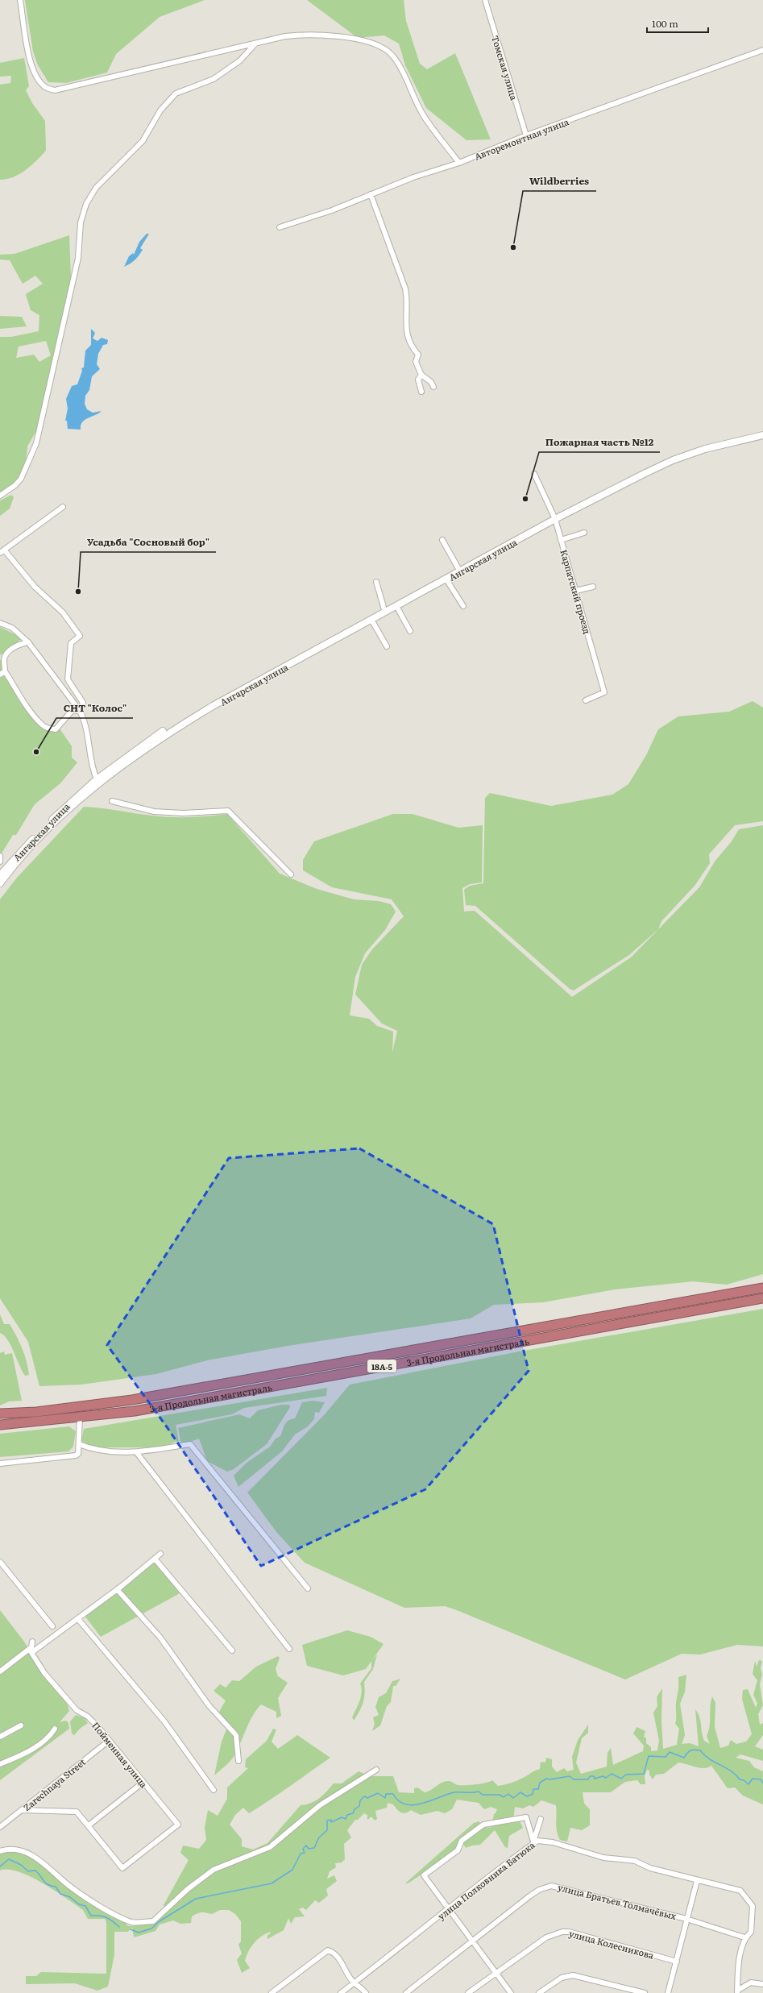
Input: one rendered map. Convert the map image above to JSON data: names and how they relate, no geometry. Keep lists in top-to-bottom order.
{
  "streets": {
    "highway": ["3-я Продольная магистраль", "18А-5"],
    "main road": ["Ангарская улица"],
    "street": [
      "Томская улица",
      "Авторемонтная улица",
      "Карпатский проезд",
      "Пойменная улица",
      "Zarechnaya Street",
      "улица Полковника Батюка",
      "улица Братьев Толмачёвых",
      "улица Колесникова"
    ]
  },
  "crossings": [
    ["Томская улица", "Авторемонтная улица"],
    ["Ангарская улица", "Карпатский проезд"],
    ["Пойменная улица", "Zarechnaya Street"],
    ["улица Полковника Батюка", "улица Братьев Толмачёвых"]
  ],
  "places": [
    "Wildberries",
    "Пожарная часть №12",
    "Усадьба \"Сосновый бор\"",
    "СНТ \"Колос\""
  ],
  "scale_bar": "100 m"
}
